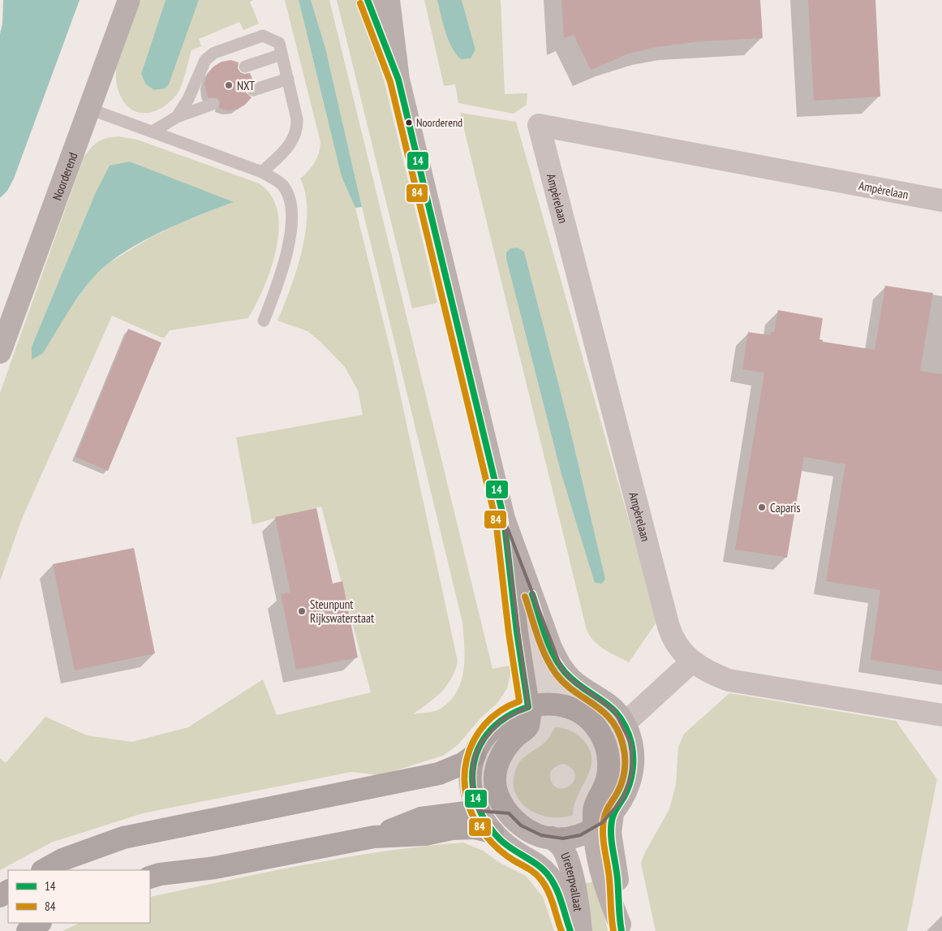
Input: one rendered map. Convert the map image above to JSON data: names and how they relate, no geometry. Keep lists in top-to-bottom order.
{
  "streets": {
    "street": ["Noorderend", "Ampèrelaan", "Ureterpvallaat"]
  },
  "places": [
    "NXT",
    "Noorderend",
    "Caparis",
    "Steunpunt Rijkswaterstaat"
  ],
  "lines": ["transit line 14", "transit line 84"],
  "legend": ["14", "84"]
}
